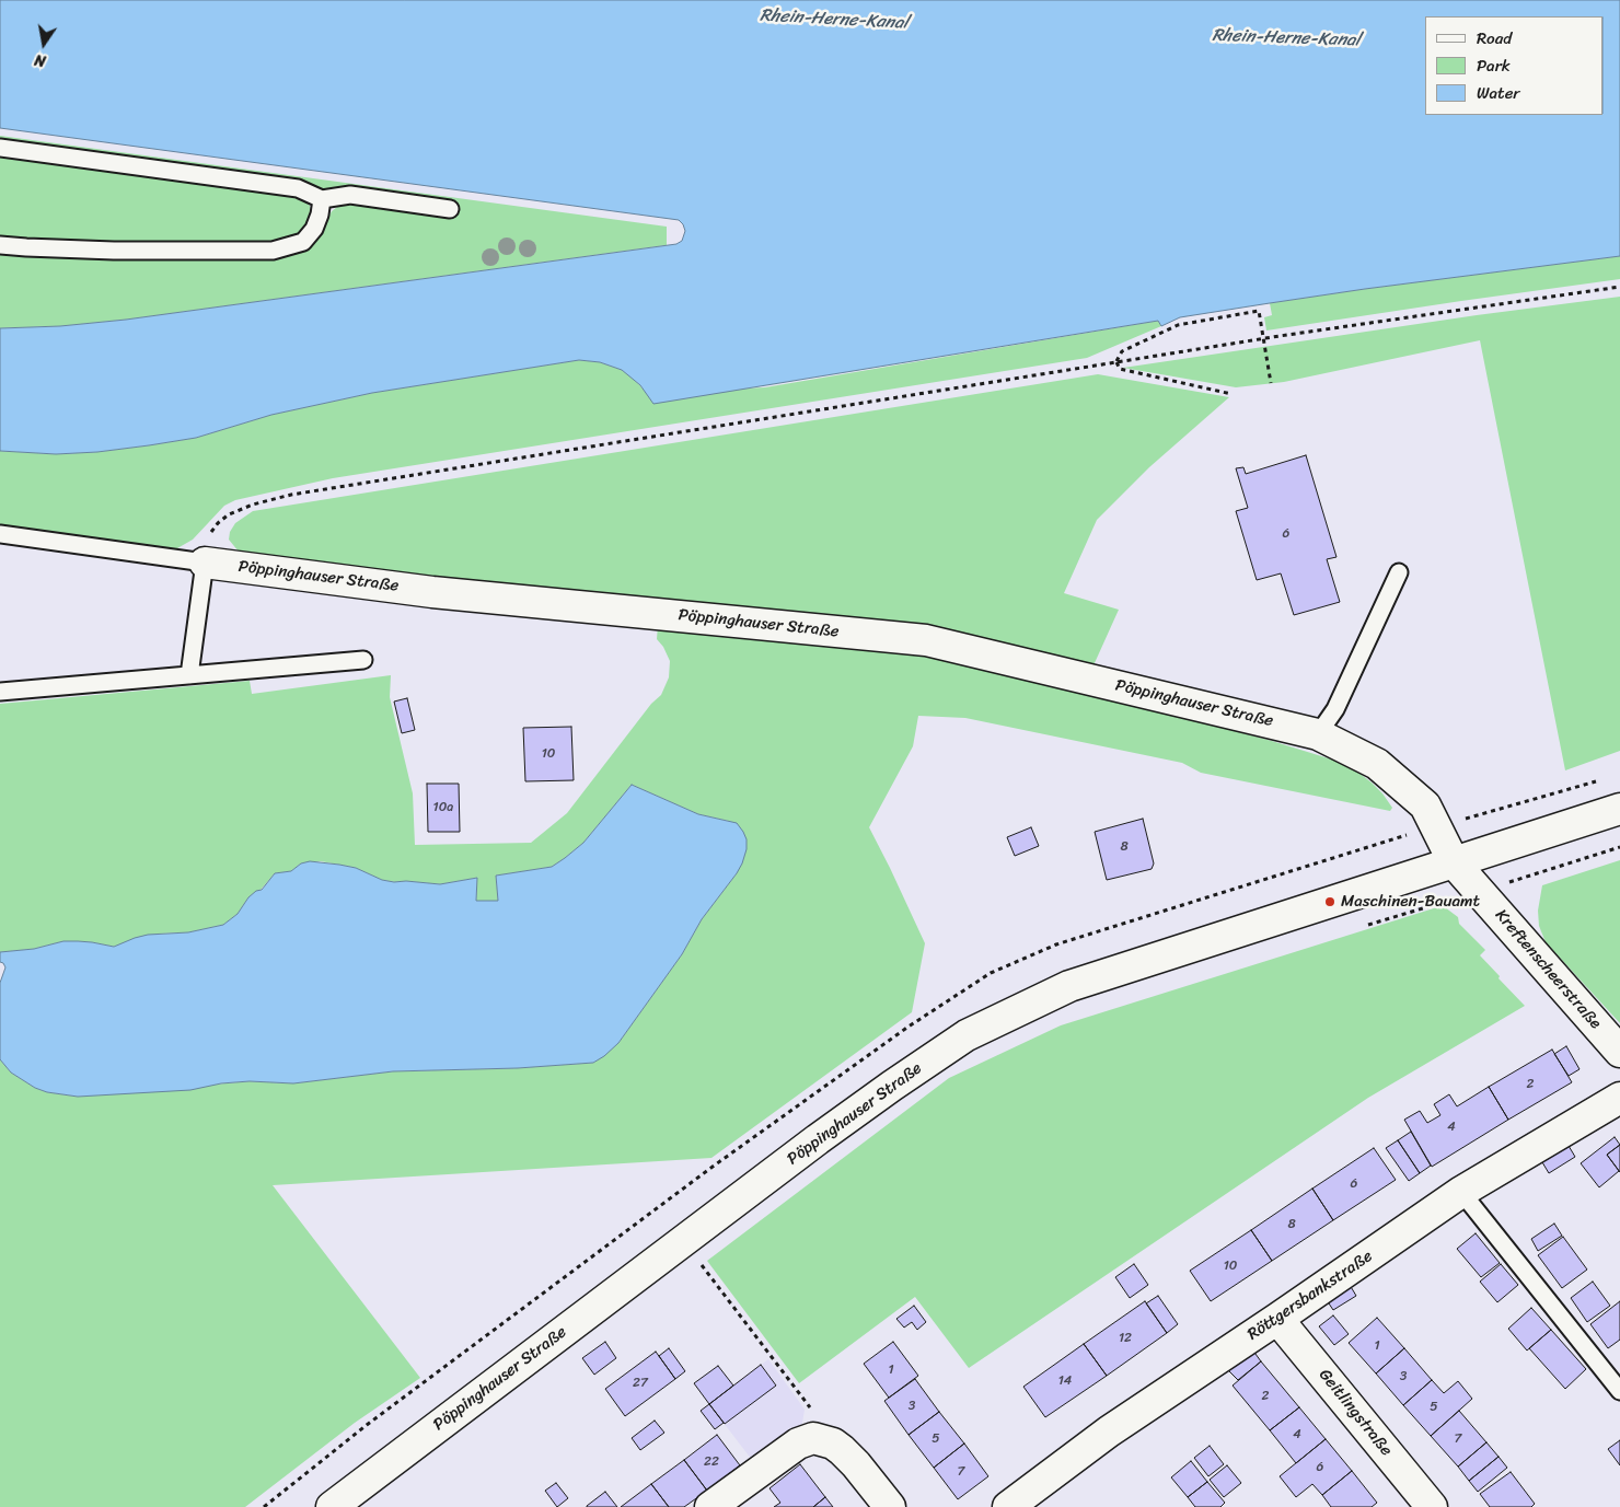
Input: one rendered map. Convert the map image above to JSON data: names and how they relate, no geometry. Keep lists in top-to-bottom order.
{
  "streets": {
    "street": [
      "Pöppinghauser Straße",
      "Kreftenscheerstraße",
      "Röttgersbankstraße",
      "Geitlingstraße"
    ]
  },
  "crossings": [
    ["Pöppinghauser Straße", "Kreftenscheerstraße"],
    ["Röttgersbankstraße", "Geitlingstraße"]
  ],
  "water": ["Rhein-Herne-Kanal"],
  "places": ["Maschinen-Bauamt"],
  "house_numbers": [
    "6",
    "10",
    "10a",
    "8",
    "2",
    "4",
    "6",
    "8",
    "10",
    "12",
    "1",
    "1",
    "3",
    "14",
    "27",
    "2",
    "3",
    "5",
    "4",
    "5",
    "7",
    "22",
    "6",
    "7"
  ],
  "legend": ["Road", "Park", "Water"],
  "north": "bottom"
}
